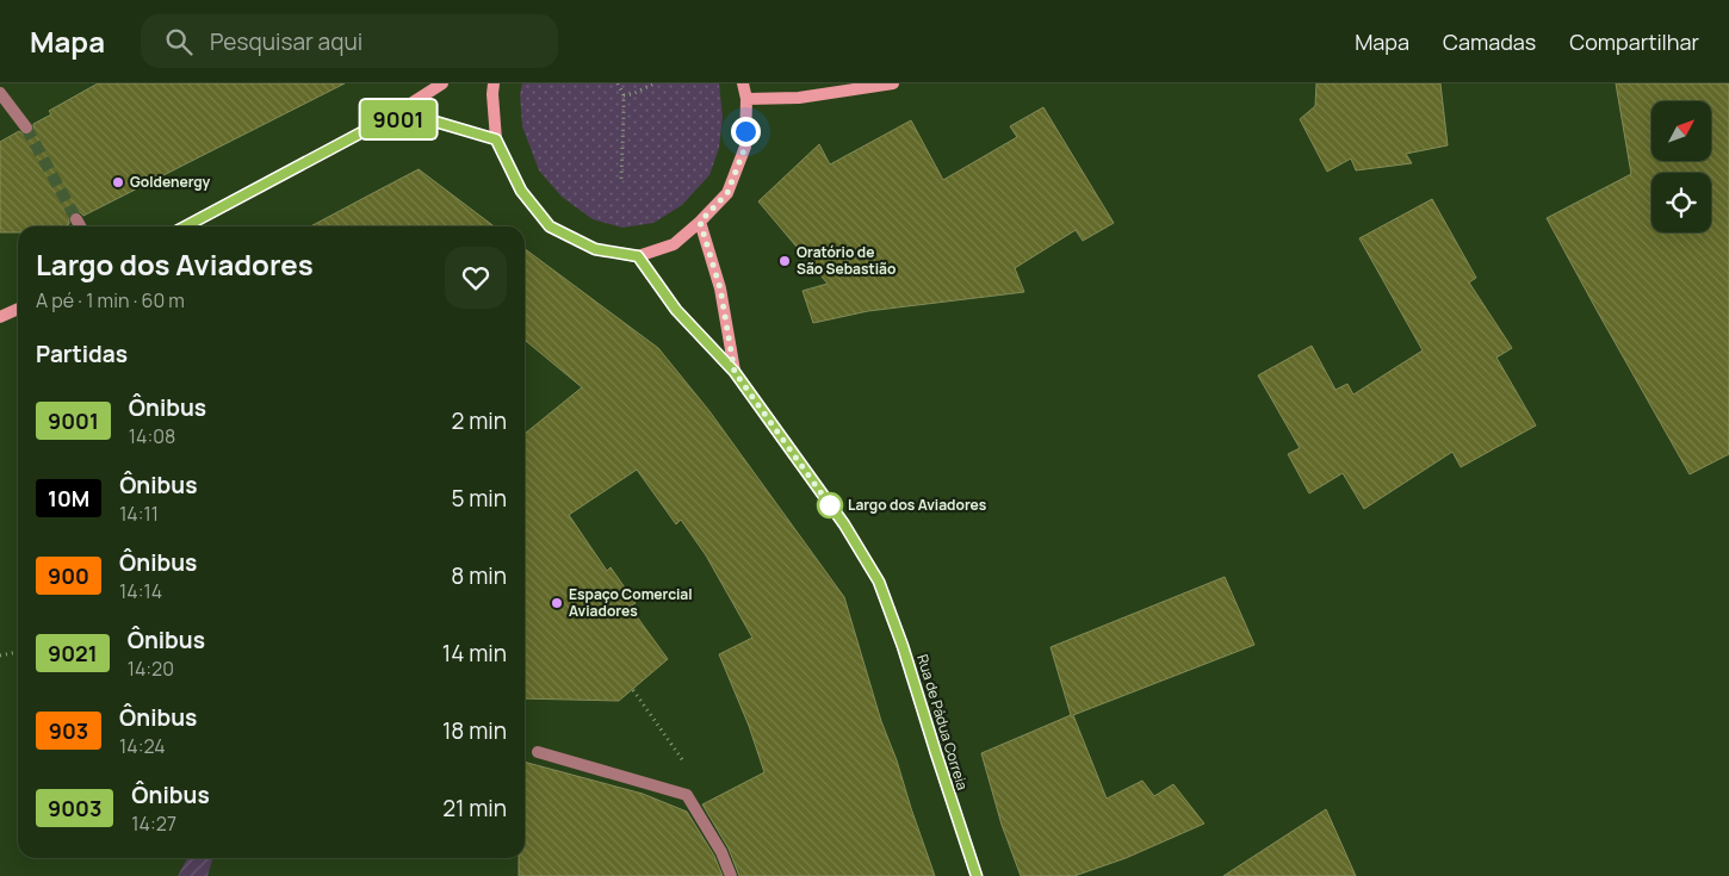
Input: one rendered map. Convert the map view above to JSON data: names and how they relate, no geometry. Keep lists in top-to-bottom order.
{
  "streets": {
    "main road": ["Rua de Pádua Correia"]
  },
  "places": [
    "Goldenergy",
    "Oratório de São Sebastião",
    "Largo dos Aviadores",
    "Espaço Comercial Aviadores"
  ],
  "lines": ["bus line 9001"],
  "north": "top right",
  "page": {
    "header": "Mapa",
    "search": "Pesquisar aqui",
    "nav": ["Mapa", "Camadas", "Compartilhar"],
    "on_map": "9001",
    "heading": [
      ["Largo dos Aviadores", "A pé · 1 min · 60 m"],
      "Partidas"
    ],
    "list": [
      {
        "mark": "9001",
        "name": "Ônibus",
        "note": "14:08",
        "value": "2 min"
      },
      {
        "mark": "10M",
        "name": "Ônibus",
        "note": "14:11",
        "value": "5 min"
      },
      {
        "mark": "900",
        "name": "Ônibus",
        "note": "14:14",
        "value": "8 min"
      },
      {
        "mark": "9021",
        "name": "Ônibus",
        "note": "14:20",
        "value": "14 min"
      },
      {
        "mark": "903",
        "name": "Ônibus",
        "note": "14:24",
        "value": "18 min"
      },
      {
        "mark": "9003",
        "name": "Ônibus",
        "note": "14:27",
        "value": "21 min"
      }
    ]
  }
}
